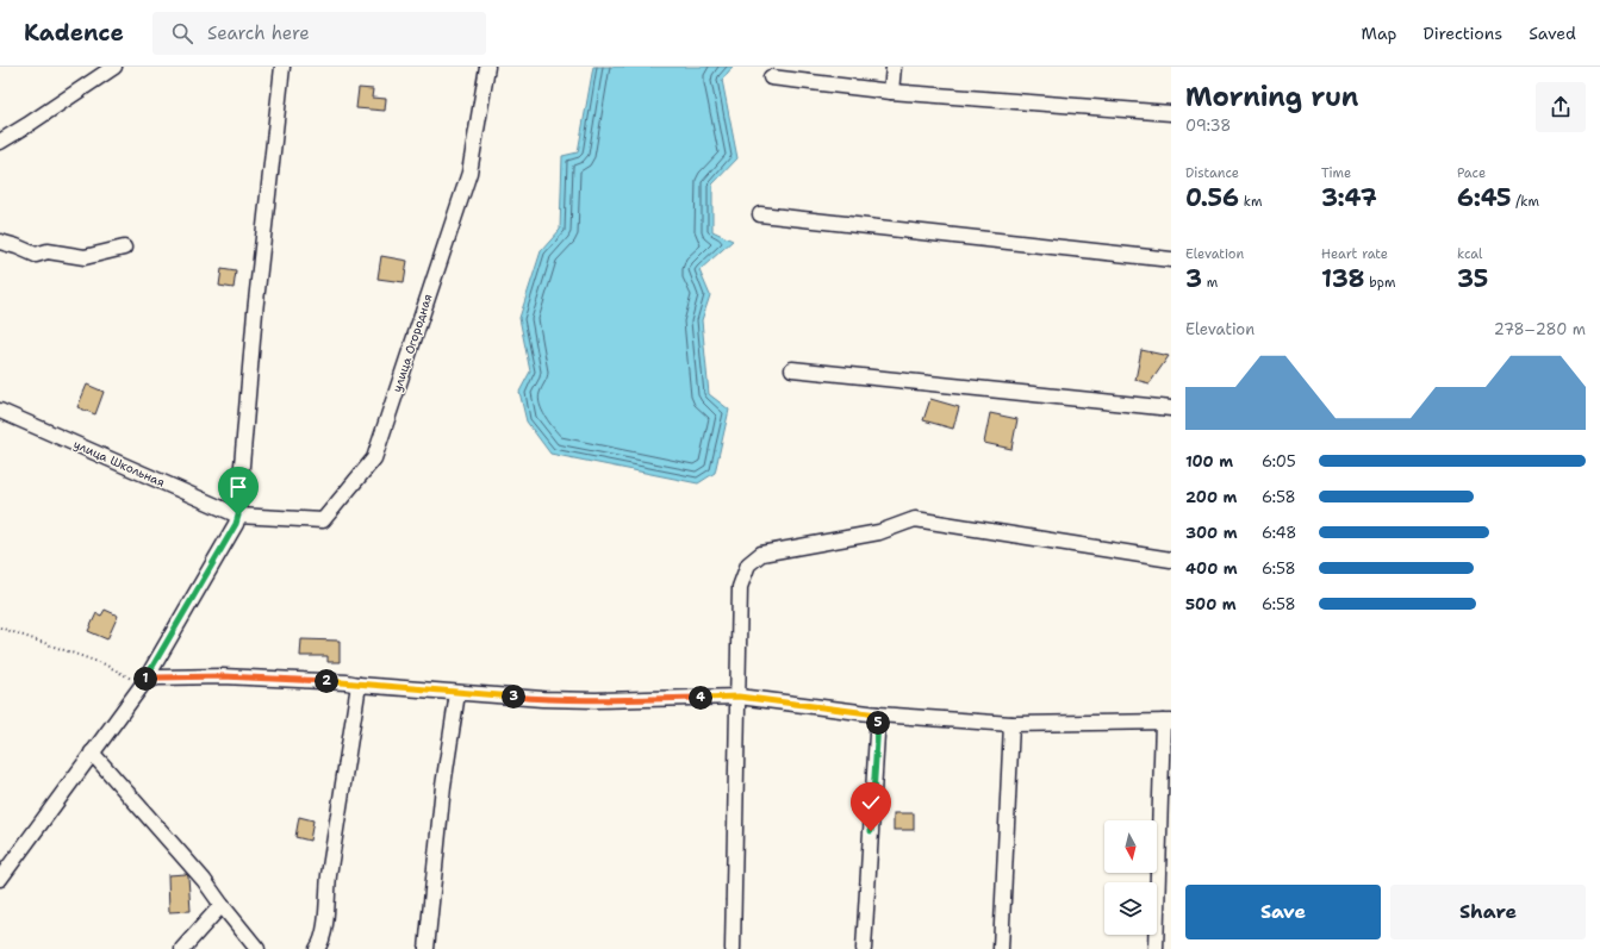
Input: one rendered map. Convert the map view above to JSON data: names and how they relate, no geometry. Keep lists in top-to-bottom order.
{
  "streets": {
    "street": ["улица Огородная", "улица Школьная"]
  },
  "crossings": [
    ["улица Огородная", "улица Школьная"]
  ],
  "north": "bottom",
  "page": {
    "header": "Kadence",
    "search": "Search here",
    "nav": ["Map", "Directions", "Saved"],
    "heading": ["Morning run", "09:38"],
    "stats": [
      ["Distance", "0.56 km"],
      ["Time", "3:47"],
      ["Pace", "6:45 /km"],
      ["Elevation", "3 m"],
      ["Heart rate", "138 bpm"],
      ["kcal", "35"]
    ],
    "chart": ["Elevation", "278–280 m"],
    "list": [
      {
        "name": "100 m",
        "note": "6:05"
      },
      {
        "name": "200 m",
        "note": "6:58"
      },
      {
        "name": "300 m",
        "note": "6:48"
      },
      {
        "name": "400 m",
        "note": "6:58"
      },
      {
        "name": "500 m",
        "note": "6:58"
      }
    ],
    "pins": [
      "1",
      "2",
      "3",
      "4",
      "5"
    ],
    "buttons": ["Save", "Share"]
  }
}
